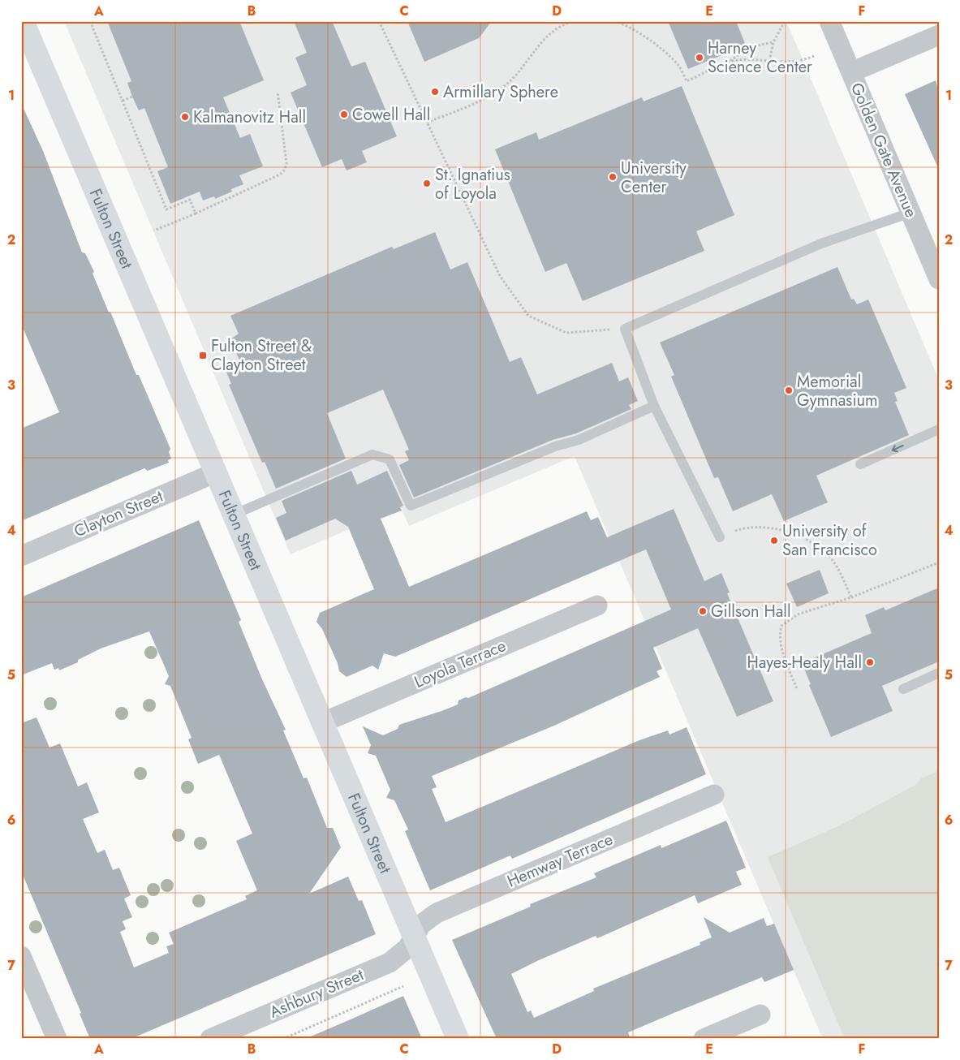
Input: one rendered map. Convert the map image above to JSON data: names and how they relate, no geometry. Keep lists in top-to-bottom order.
{
  "streets": {
    "main road": ["Fulton Street"],
    "street": [
      "Golden Gate Avenue",
      "Clayton Street",
      "Loyola Terrace",
      "Hemway Terrace",
      "Ashbury Street"
    ]
  },
  "crossings": [
    ["Fulton Street", "Clayton Street"],
    ["Fulton Street", "Loyola Terrace"],
    ["Fulton Street", "Hemway Terrace"],
    ["Fulton Street", "Ashbury Street"],
    ["Hemway Terrace", "Ashbury Street"]
  ],
  "places": {
    "other": [
      "Harney Science Center",
      "Armillary Sphere",
      "Cowell Hall",
      "Kalmanovitz Hall",
      "University Center",
      "St. Ignatius of Loyola",
      "Memorial Gymnasium",
      "University of San Francisco",
      "Gillson Hall",
      "Hayes-Healy Hall"
    ],
    "transit": ["Fulton Street & Clayton Street"]
  },
  "grid": {
    "columns": [
      "A",
      "B",
      "C",
      "D",
      "E",
      "F"
    ],
    "rows": [
      "1",
      "2",
      "3",
      "4",
      "5",
      "6",
      "7"
    ]
  }
}
